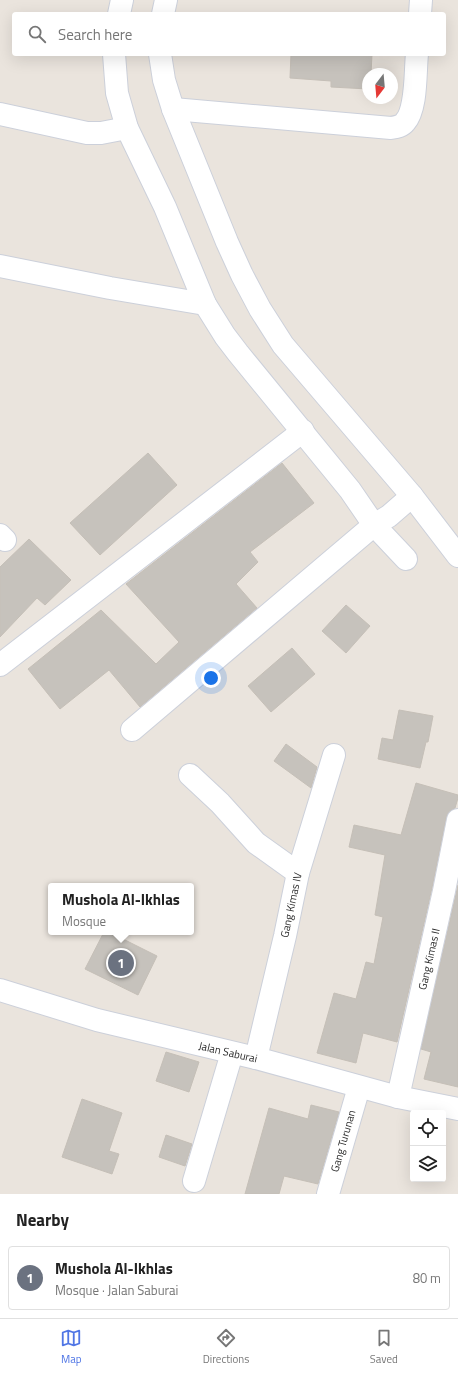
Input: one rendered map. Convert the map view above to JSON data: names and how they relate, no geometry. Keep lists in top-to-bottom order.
{
  "streets": {
    "street": [
      "Gang Kimas IV",
      "Gang Kimas II",
      "Jalan Saburai",
      "Gang Turunan"
    ]
  },
  "crossings": [
    ["Gang Kimas IV", "Jalan Saburai"],
    ["Gang Kimas II", "Jalan Saburai"],
    ["Jalan Saburai", "Gang Turunan"]
  ],
  "north": "bottom",
  "page": {
    "search": "Search here",
    "popup": ["Mushola Al-Ikhlas", "Mosque"],
    "pins": "1",
    "heading": "Nearby",
    "list": [
      {
        "mark": "1",
        "name": "Mushola Al-Ikhlas",
        "note": "Mosque · Jalan Saburai",
        "value": "80 m"
      }
    ],
    "nav": ["Map", "Directions", "Saved"]
  }
}
